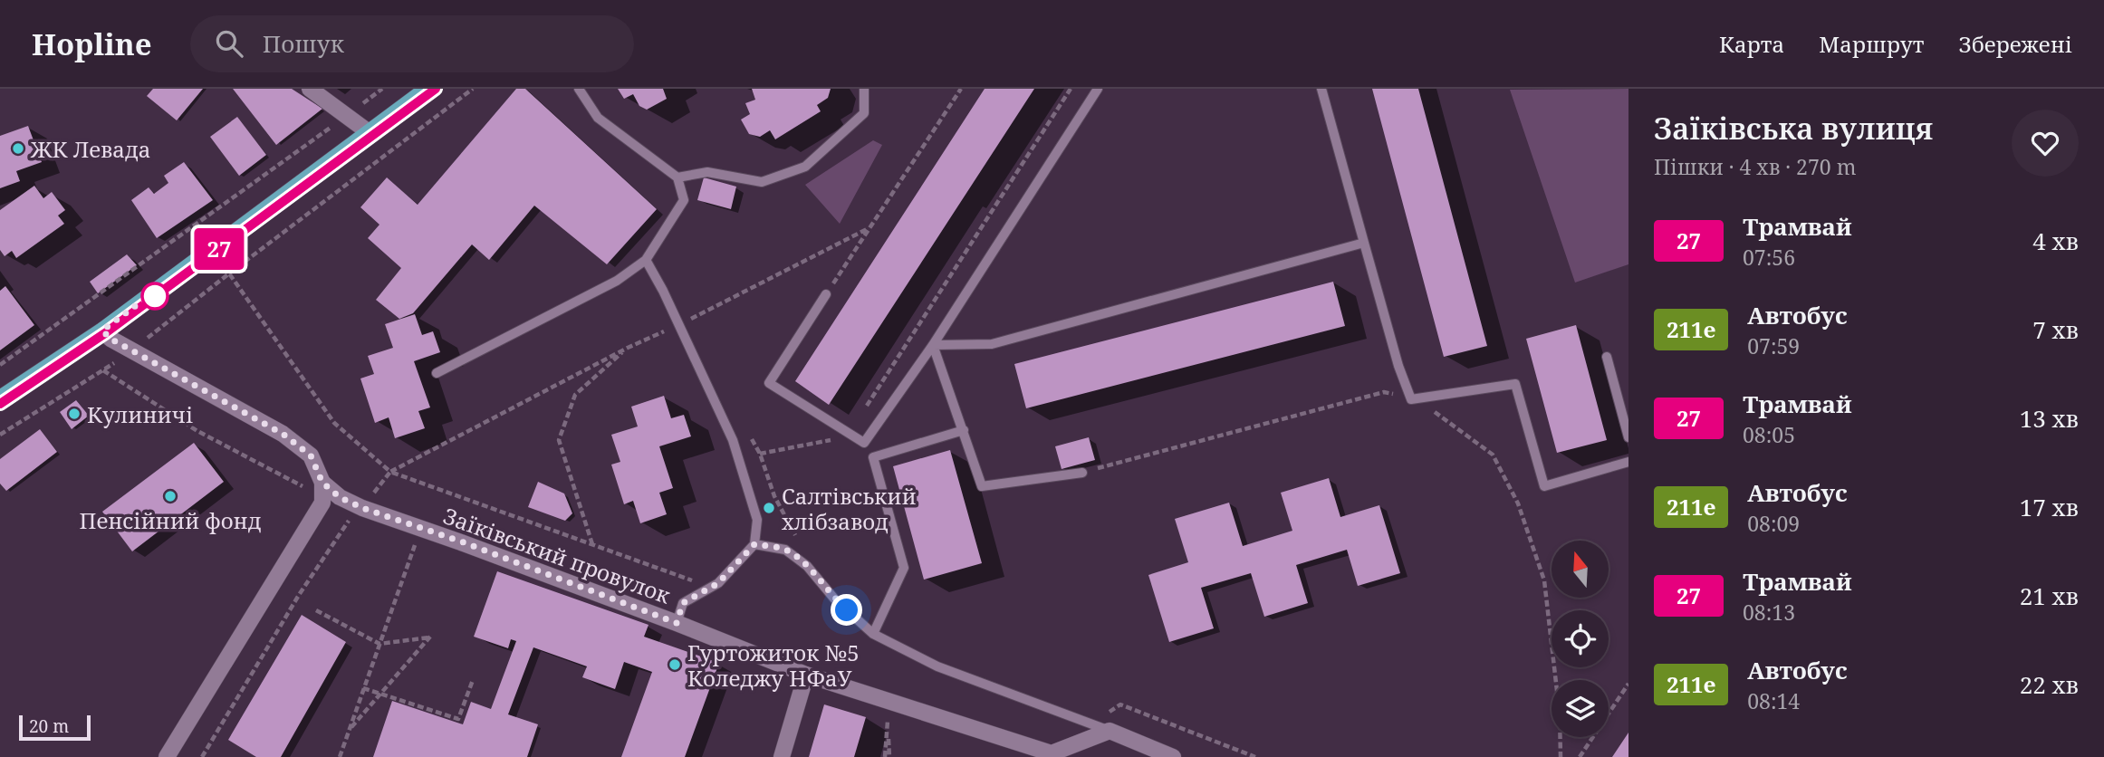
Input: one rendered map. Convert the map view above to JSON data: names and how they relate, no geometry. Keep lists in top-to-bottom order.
{
  "streets": {
    "street": ["Заїківський провулок"]
  },
  "places": [
    "ЖК Левада",
    "Кулиничі",
    "Пенсійний фонд",
    "Салтівський хлібзавод",
    "Гуртожиток №5 Коледжу НФаУ"
  ],
  "lines": ["tram line 27"],
  "scale_bar": "20 m",
  "north": "top",
  "page": {
    "header": "Hopline",
    "search": "Пошук",
    "nav": ["Карта", "Маршрут", "Збережені"],
    "on_map": "27",
    "heading": ["Заїківська вулиця", "Пішки · 4 хв · 270 m"],
    "list": [
      {
        "mark": "27",
        "name": "Трамвай",
        "note": "07:56",
        "value": "4 хв"
      },
      {
        "mark": "211е",
        "name": "Автобус",
        "note": "07:59",
        "value": "7 хв"
      },
      {
        "mark": "27",
        "name": "Трамвай",
        "note": "08:05",
        "value": "13 хв"
      },
      {
        "mark": "211е",
        "name": "Автобус",
        "note": "08:09",
        "value": "17 хв"
      },
      {
        "mark": "27",
        "name": "Трамвай",
        "note": "08:13",
        "value": "21 хв"
      },
      {
        "mark": "211е",
        "name": "Автобус",
        "note": "08:14",
        "value": "22 хв"
      }
    ],
    "scale": "20 m"
  }
}
